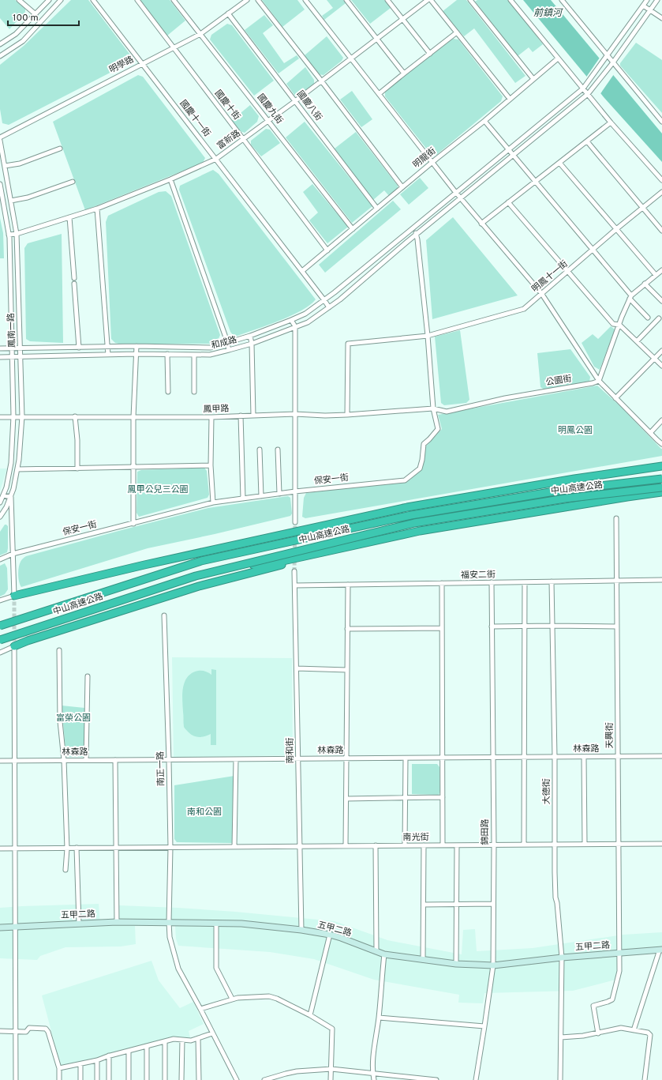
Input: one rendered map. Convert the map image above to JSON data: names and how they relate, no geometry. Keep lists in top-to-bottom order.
{
  "streets": {
    "highway": ["中山高速公路"],
    "main road": ["五甲二路"],
    "street": [
      "明學路",
      "國慶十街",
      "國慶八街",
      "國慶九街",
      "國慶十一街",
      "富新路",
      "明龍街",
      "明鳳十一街",
      "鳳南一路",
      "和成路",
      "公園街",
      "鳳甲路",
      "保安一街",
      "福安二街",
      "天興街",
      "林森路",
      "南和街",
      "南正一路",
      "大德街",
      "錦田路",
      "南光街"
    ]
  },
  "crossings": [
    ["明學路", "國慶十街"],
    ["明學路", "國慶八街"],
    ["明學路", "國慶九街"],
    ["明學路", "國慶十一街"],
    ["國慶十街", "富新路"],
    ["國慶十街", "明龍街"],
    ["國慶八街", "富新路"],
    ["國慶八街", "明龍街"],
    ["國慶九街", "富新路"],
    ["國慶九街", "明龍街"],
    ["國慶十一街", "富新路"],
    ["國慶十一街", "明龍街"],
    ["國慶十一街", "和成路"],
    ["富新路", "鳳南一路"],
    ["明鳳十一街", "鳳甲路"],
    ["明鳳十一街", "保安一街"],
    ["鳳南一路", "和成路"],
    ["鳳南一路", "鳳甲路"],
    ["和成路", "保安一街"],
    ["公園街", "鳳甲路"],
    ["公園街", "保安一街"],
    ["鳳甲路", "保安一街"],
    ["福安二街", "天興街"],
    ["福安二街", "南和街"],
    ["福安二街", "大德街"],
    ["福安二街", "錦田路"],
    ["天興街", "林森路"],
    ["天興街", "南光街"],
    ["天興街", "五甲二路"],
    ["林森路", "南和街"],
    ["林森路", "南正一路"],
    ["林森路", "大德街"],
    ["林森路", "錦田路"],
    ["南和街", "南光街"],
    ["南和街", "五甲二路"],
    ["南正一路", "南光街"],
    ["南正一路", "五甲二路"],
    ["大德街", "南光街"],
    ["大德街", "五甲二路"],
    ["錦田路", "南光街"],
    ["錦田路", "五甲二路"]
  ],
  "water": ["前鎮河"],
  "parks": [
    "明鳳公園",
    "鳳甲公兒三公園",
    "富榮公園",
    "南和公園"
  ],
  "scale_bar": "100 m"
}
